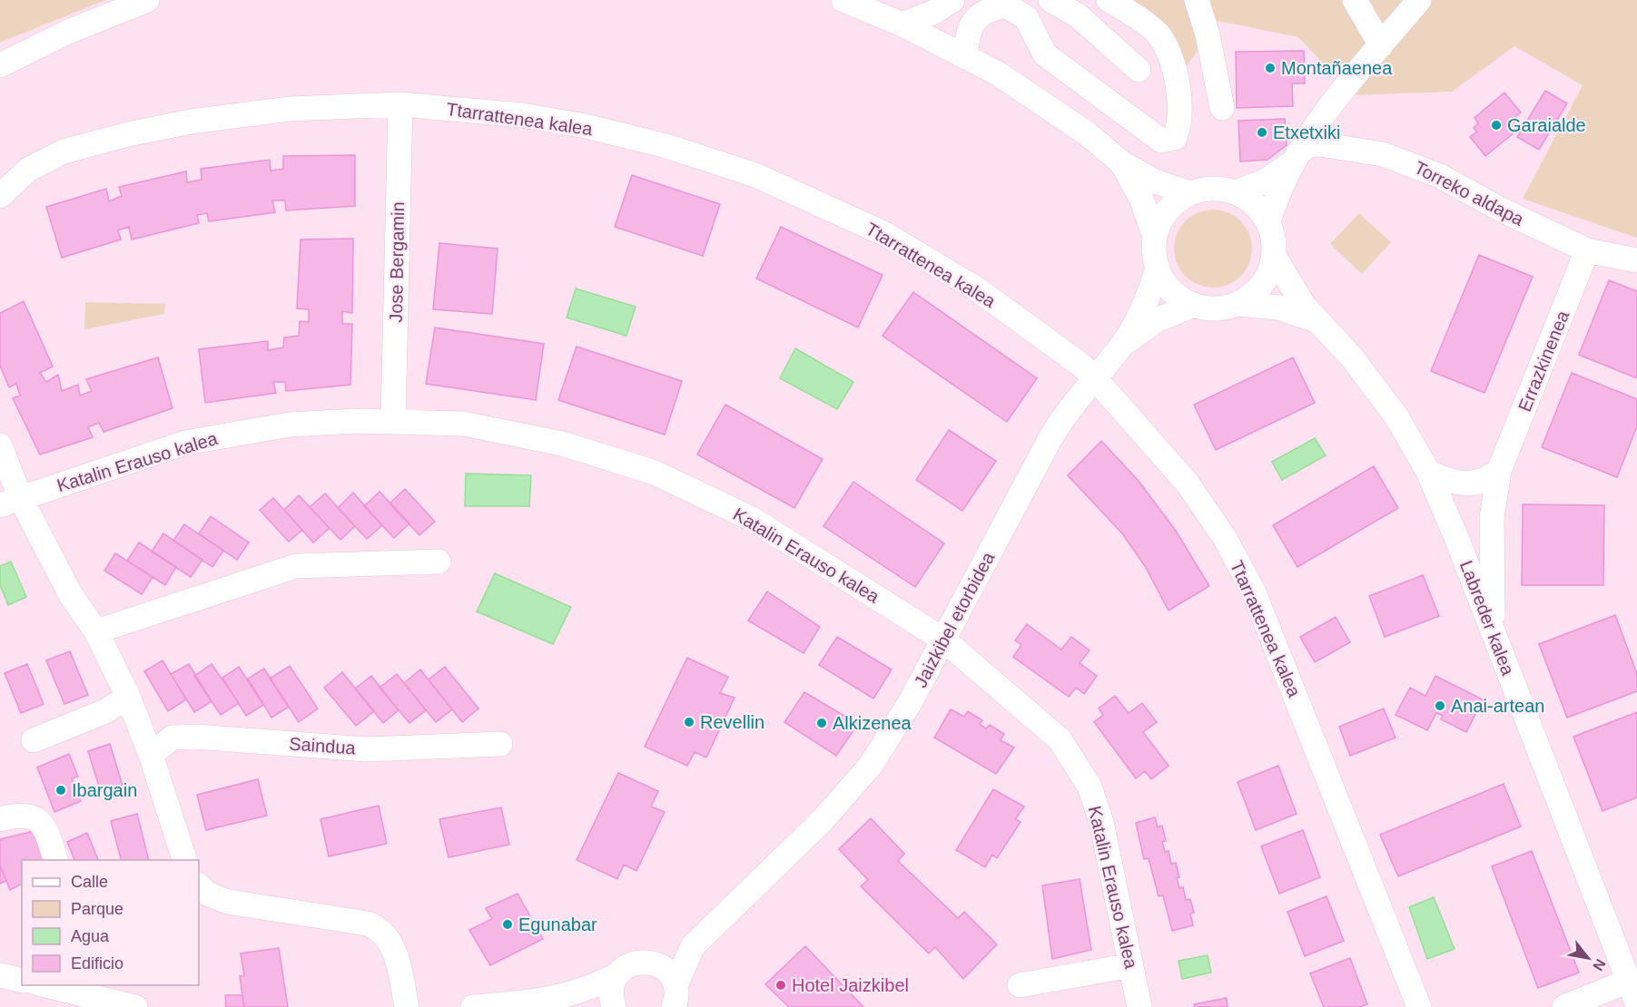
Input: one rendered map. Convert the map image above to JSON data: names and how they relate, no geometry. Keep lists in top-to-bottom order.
{
  "streets": {
    "street": [
      "Ttarrattenea kalea",
      "Torreko aldapa",
      "Jose Bergamin",
      "Errazkinenea",
      "Katalin Erauso kalea",
      "Labreder kalea",
      "Jaizkibel etorbidea",
      "Saindua"
    ]
  },
  "crossings": [
    ["Ttarrattenea kalea", "Jose Bergamin"],
    ["Ttarrattenea kalea", "Jaizkibel etorbidea"],
    ["Torreko aldapa", "Errazkinenea"],
    ["Jose Bergamin", "Katalin Erauso kalea"],
    ["Errazkinenea", "Labreder kalea"],
    ["Katalin Erauso kalea", "Jaizkibel etorbidea"],
    ["Labreder kalea", "Jaizkibel etorbidea"]
  ],
  "places": [
    "Montañaenea",
    "Garaialde",
    "Etxetxiki",
    "Anai-artean",
    "Revellin",
    "Alkizenea",
    "Ibargain",
    "Egunabar",
    "Hotel Jaizkibel"
  ],
  "legend": [
    "Calle",
    "Parque",
    "Agua",
    "Edificio"
  ],
  "north": "bottom right"
}
